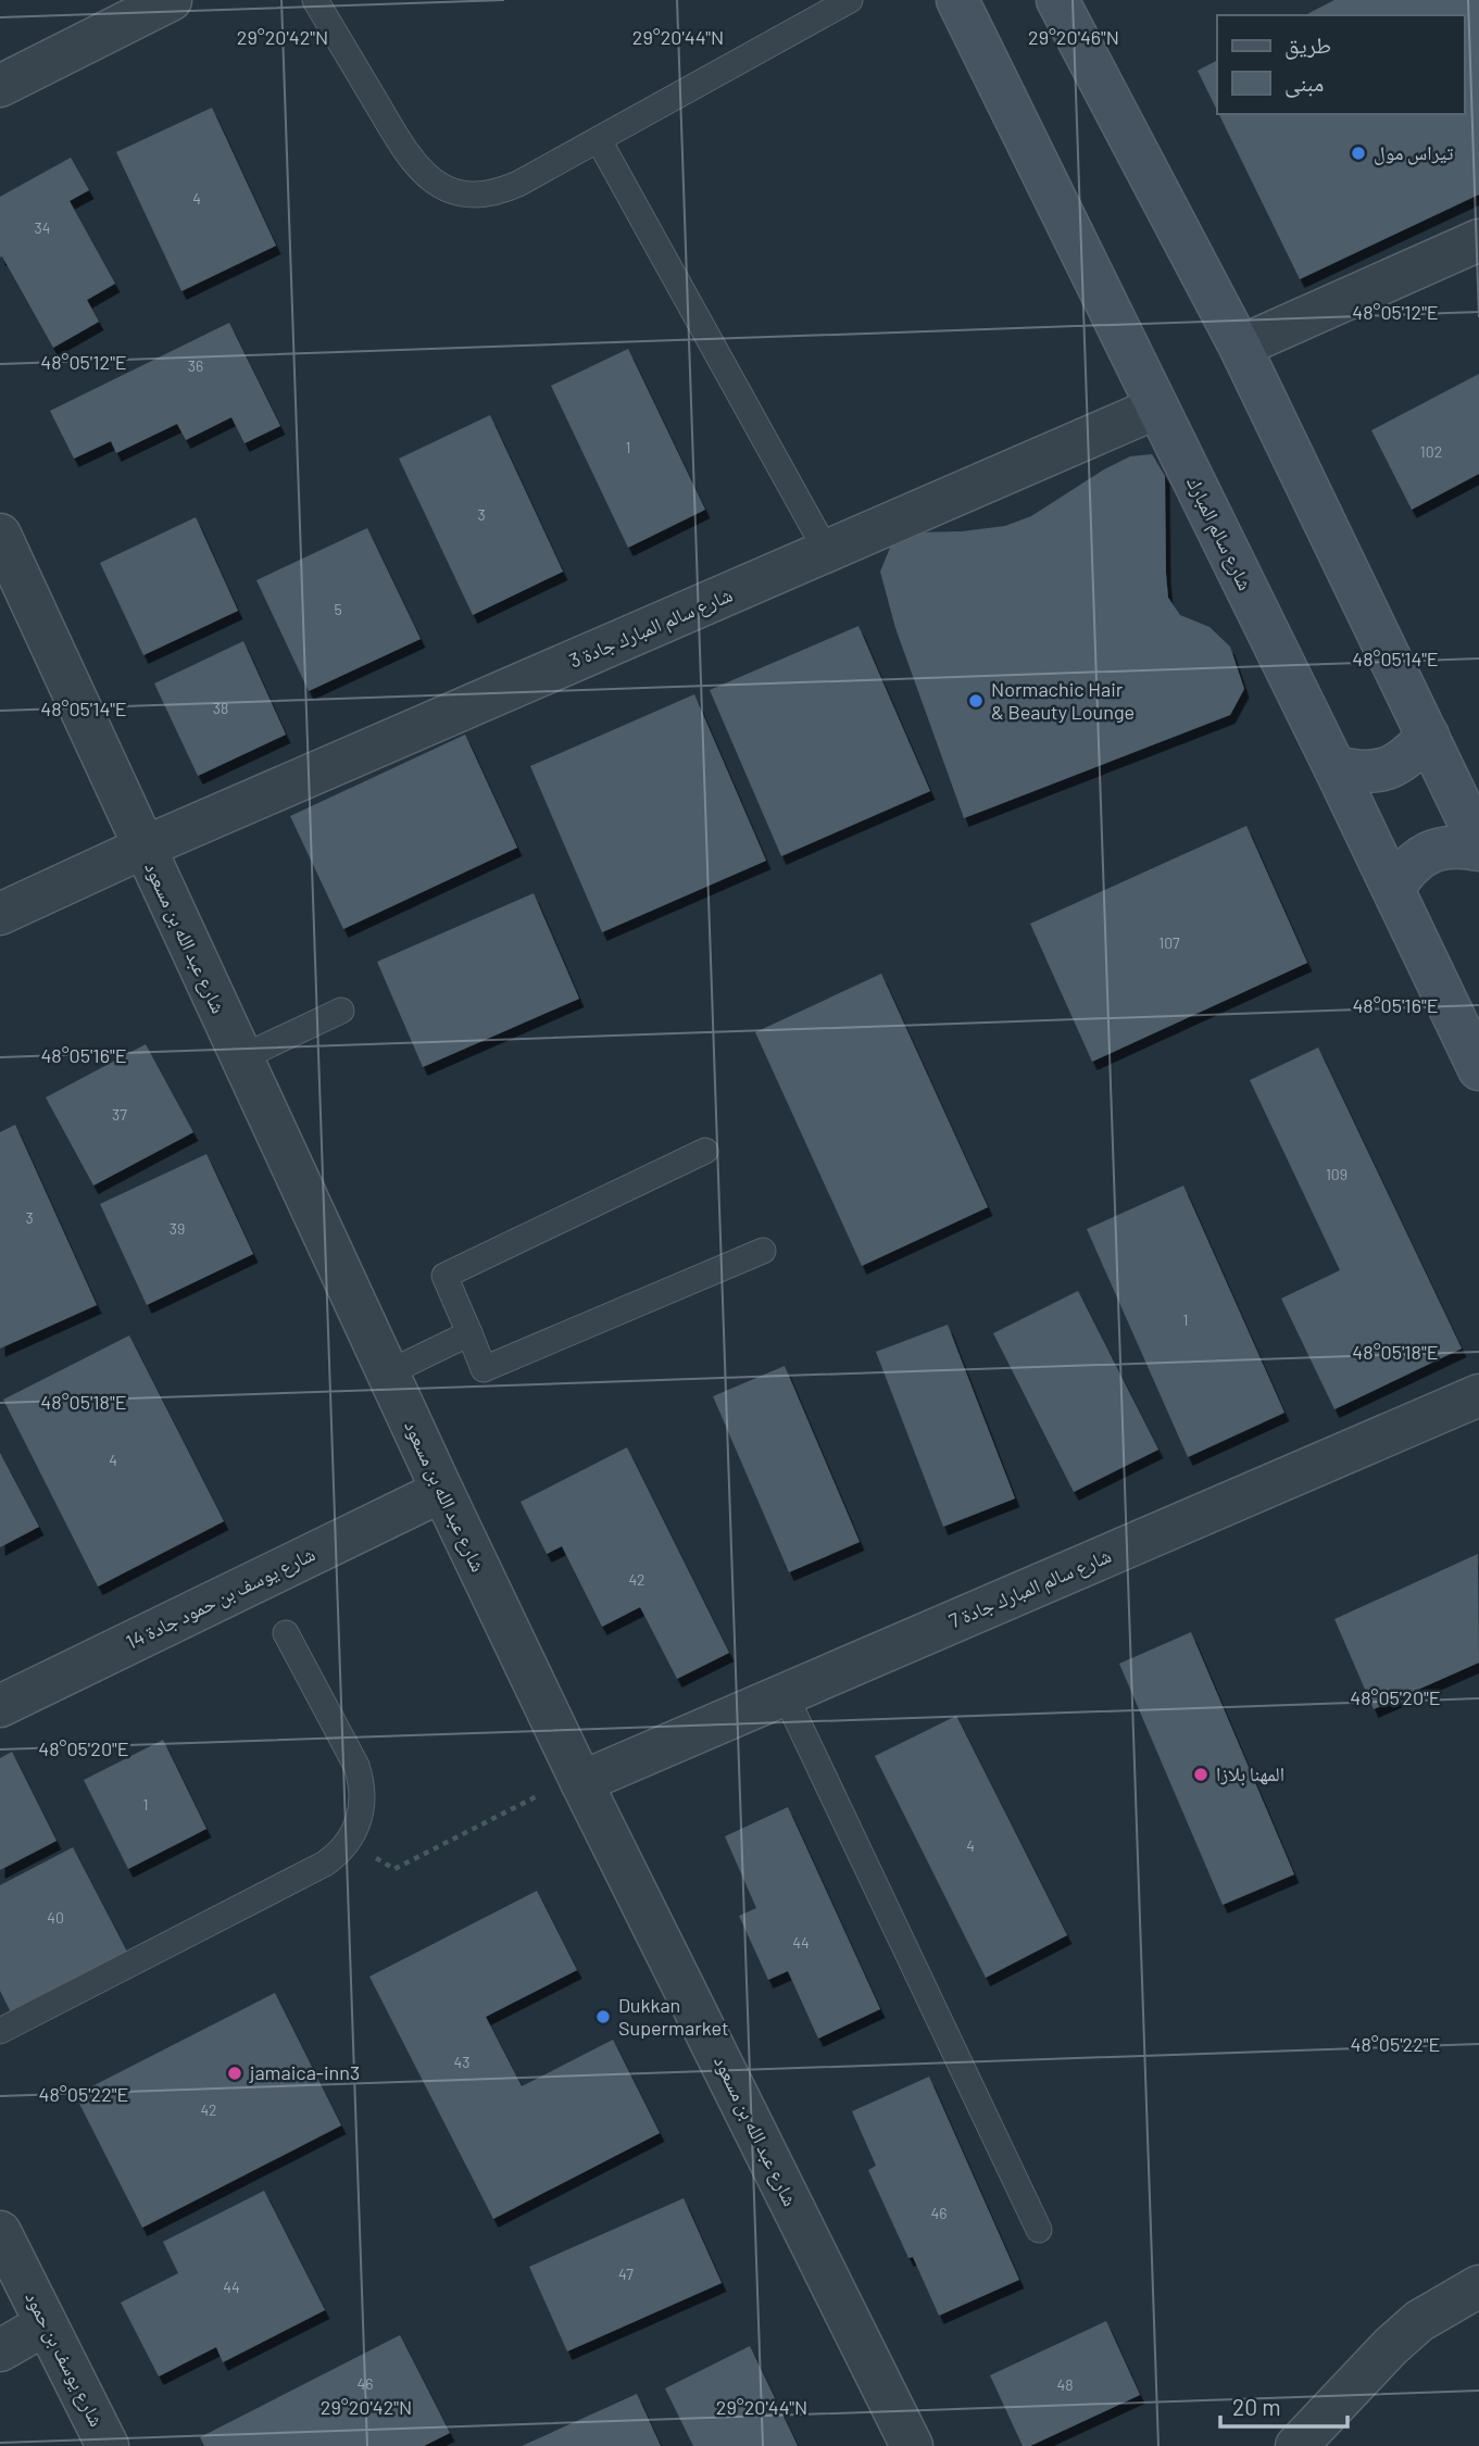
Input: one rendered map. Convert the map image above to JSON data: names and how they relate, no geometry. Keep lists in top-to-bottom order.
{
  "streets": {
    "main road": ["شارع سالم المبارك"],
    "street": [
      "شارع سالم المبارك جادة 3",
      "شارع عبد الله بن مسعود",
      "شارع سالم المبارك جادة 7",
      "شارع يوسف بن حمود جادة 14",
      "شارع يوسف بن حمود"
    ]
  },
  "crossings": [
    ["شارع سالم المبارك", "شارع سالم المبارك جادة 3"],
    ["شارع سالم المبارك جادة 3", "شارع عبد الله بن مسعود"],
    ["شارع عبد الله بن مسعود", "شارع سالم المبارك جادة 7"],
    ["شارع عبد الله بن مسعود", "شارع يوسف بن حمود جادة 14"]
  ],
  "places": [
    "تيراس مول",
    "Normachic Hair & Beauty Lounge",
    "المهنا بلازا",
    "Dukkan Supermarket",
    "jamaica-inn3"
  ],
  "house_numbers": [
    "4",
    "34",
    "36",
    "1",
    "102",
    "3",
    "5",
    "38",
    "107",
    "37",
    "109",
    "3",
    "39",
    "1",
    "4",
    "42",
    "1",
    "4",
    "40",
    "44",
    "43",
    "42",
    "46",
    "47",
    "44",
    "46",
    "48"
  ],
  "legend": ["طريق", "مبنى"],
  "scale_bar": "20 m",
  "coordinates": [
    "29°20'42\"N",
    "29°20'44\"N",
    "29°20'46\"N",
    "48°05'12\"E",
    "48°05'14\"E",
    "48°05'16\"E",
    "48°05'18\"E",
    "48°05'20\"E",
    "48°05'22\"E"
  ]
}
